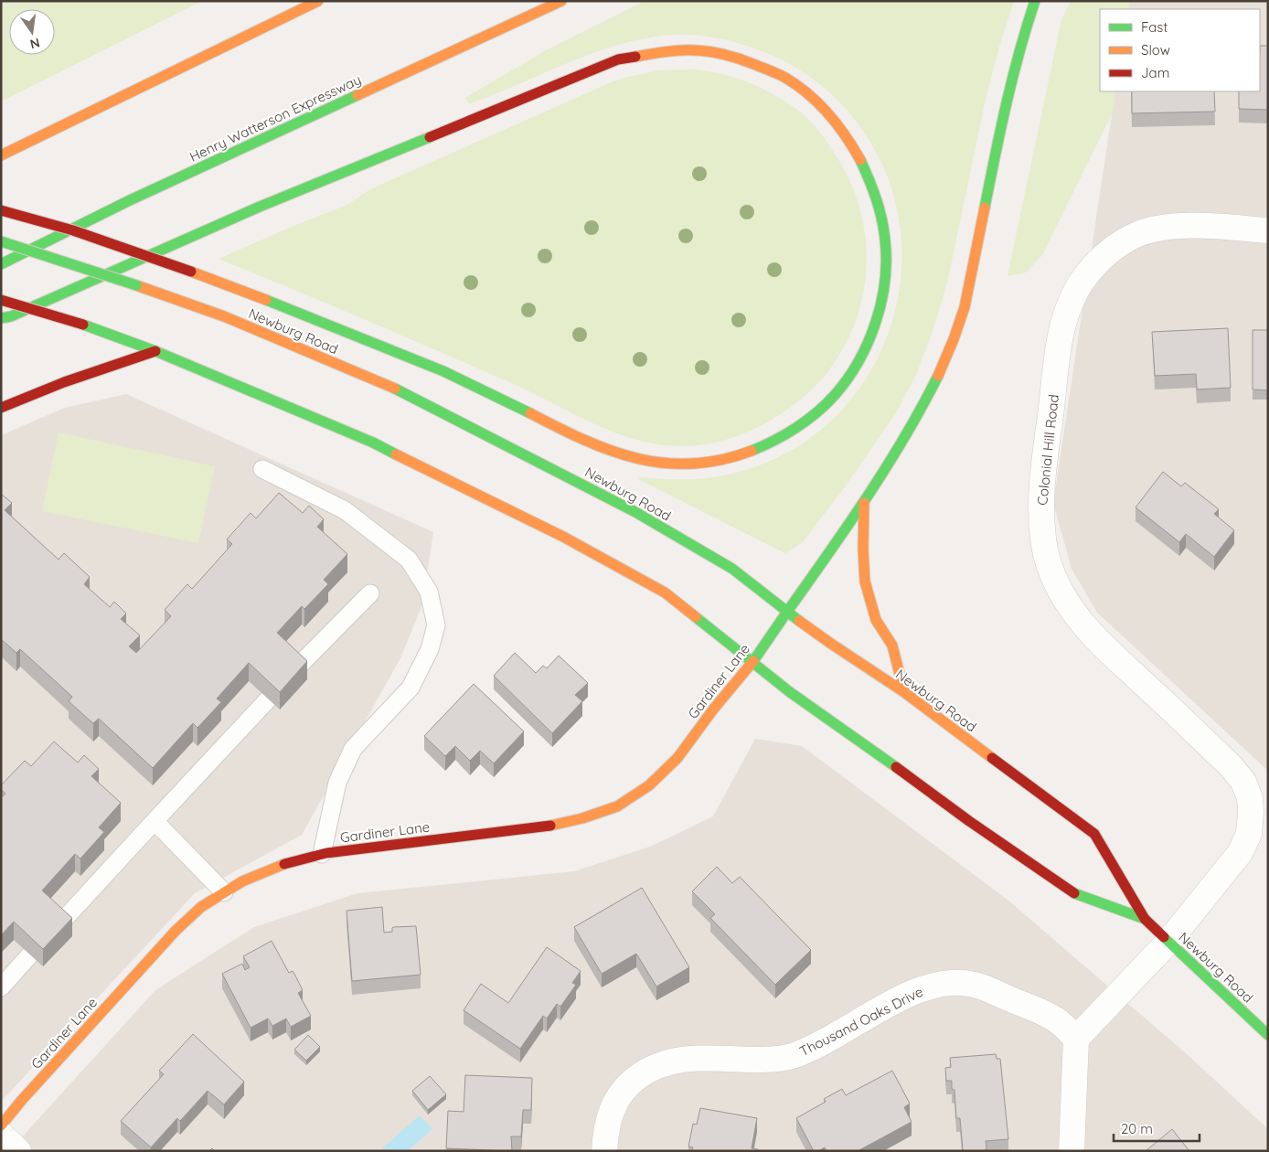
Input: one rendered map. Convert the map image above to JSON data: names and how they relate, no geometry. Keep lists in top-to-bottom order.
{
  "streets": {
    "main road": ["Henry Watterson Expressway", "Newburg Road", "Gardiner Lane"],
    "street": ["Colonial Hill Road", "Thousand Oaks Drive"]
  },
  "crossings": [
    ["Newburg Road", "Colonial Hill Road"],
    ["Newburg Road", "Gardiner Lane"]
  ],
  "legend": ["Fast", "Slow", "Jam"],
  "scale_bar": "20 m",
  "north": "bottom"
}
